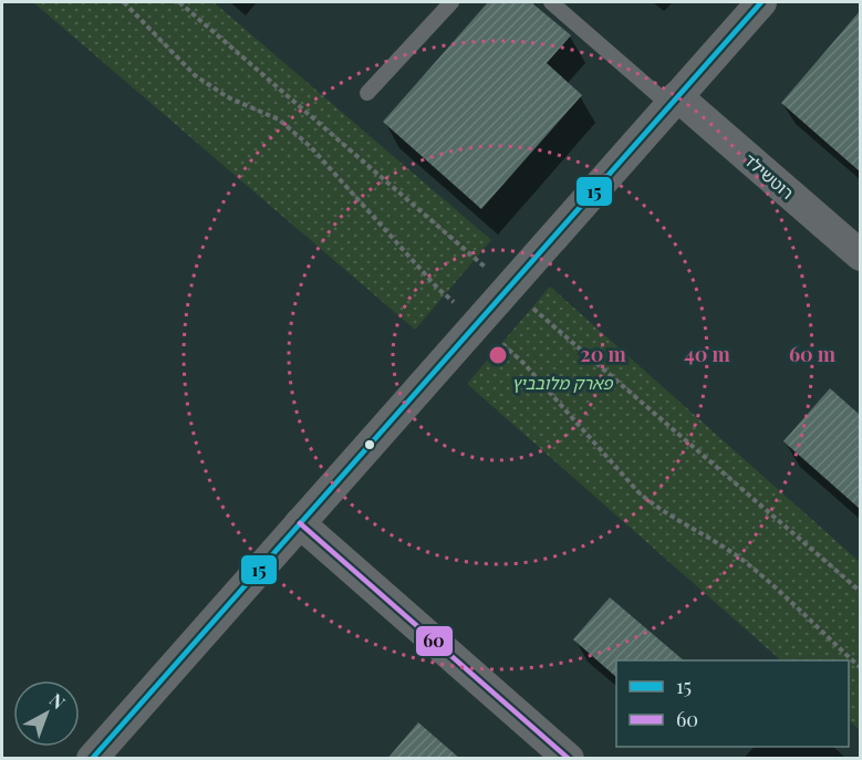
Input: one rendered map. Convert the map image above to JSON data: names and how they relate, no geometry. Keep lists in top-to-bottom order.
{
  "streets": {
    "street": ["רוטשילד"]
  },
  "parks": ["פארק מלובביץ"],
  "lines": ["transit line 15", "transit line 60"],
  "legend": ["15", "60"],
  "north": "top right",
  "rings": ["20 m", "40 m", "60 m"]
}
